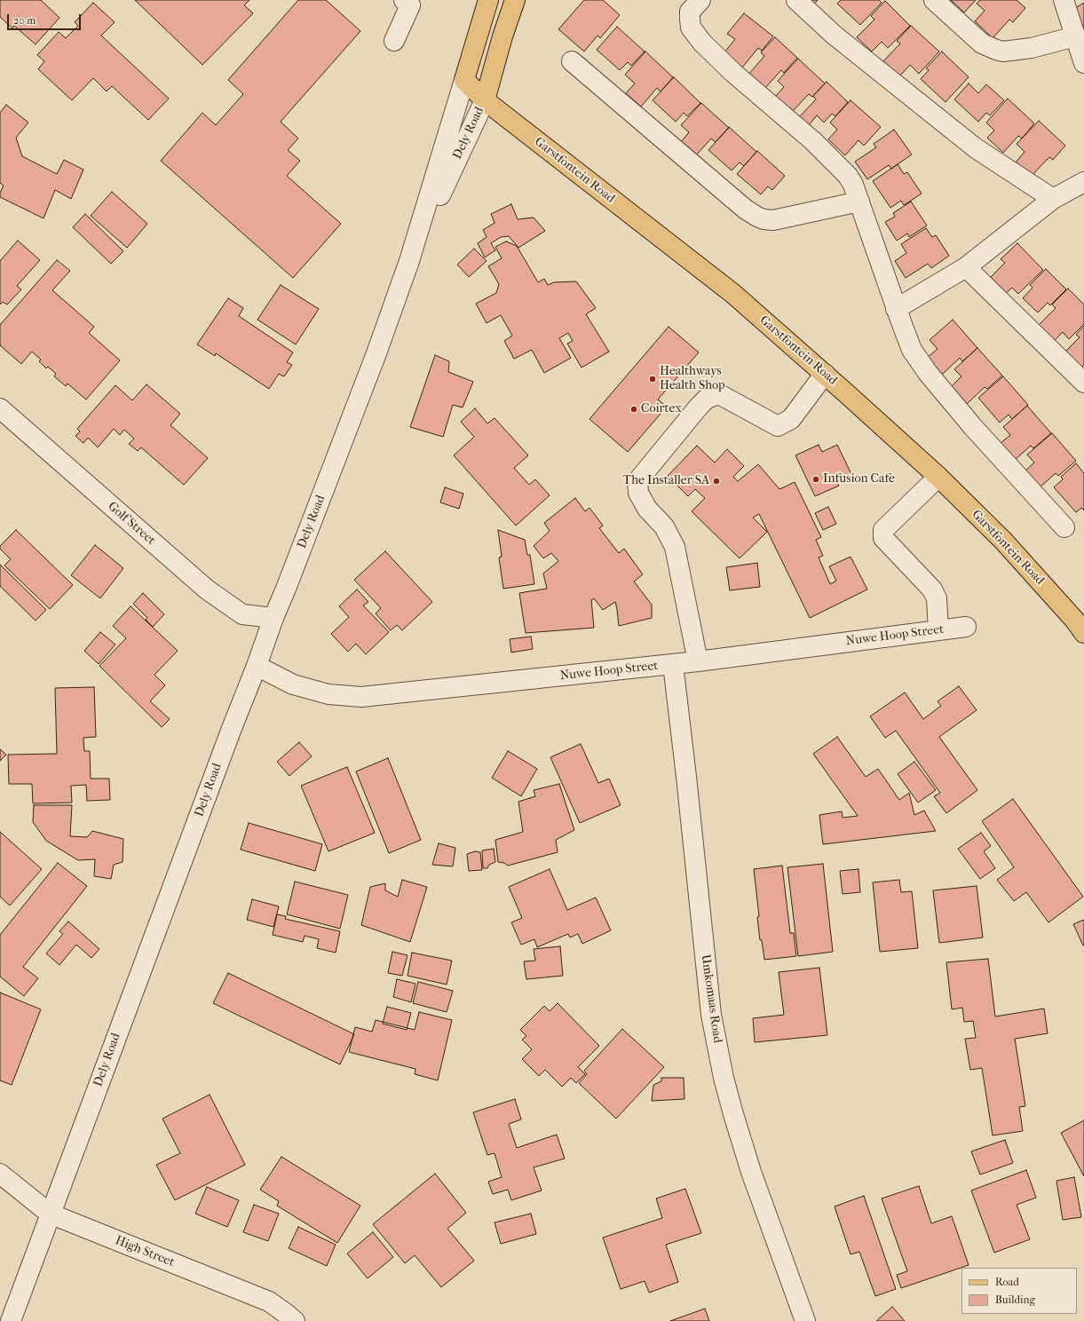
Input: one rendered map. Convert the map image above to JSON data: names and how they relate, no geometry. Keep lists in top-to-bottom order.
{
  "streets": {
    "main road": ["Dely Road", "Garstfontein Road"],
    "street": [
      "Golf Street",
      "Nuwe Hoop Street",
      "Umkomaas Road",
      "High Street"
    ]
  },
  "crossings": [
    ["Dely Road", "Garstfontein Road"],
    ["Dely Road", "Golf Street"],
    ["Dely Road", "Nuwe Hoop Street"],
    ["Dely Road", "High Street"],
    ["Nuwe Hoop Street", "Umkomaas Road"]
  ],
  "places": [
    "Healthways Health Shop",
    "Coirtex",
    "Infusion Cafe",
    "The Installer SA"
  ],
  "legend": ["Road", "Building"],
  "scale_bar": "20 m"
}
